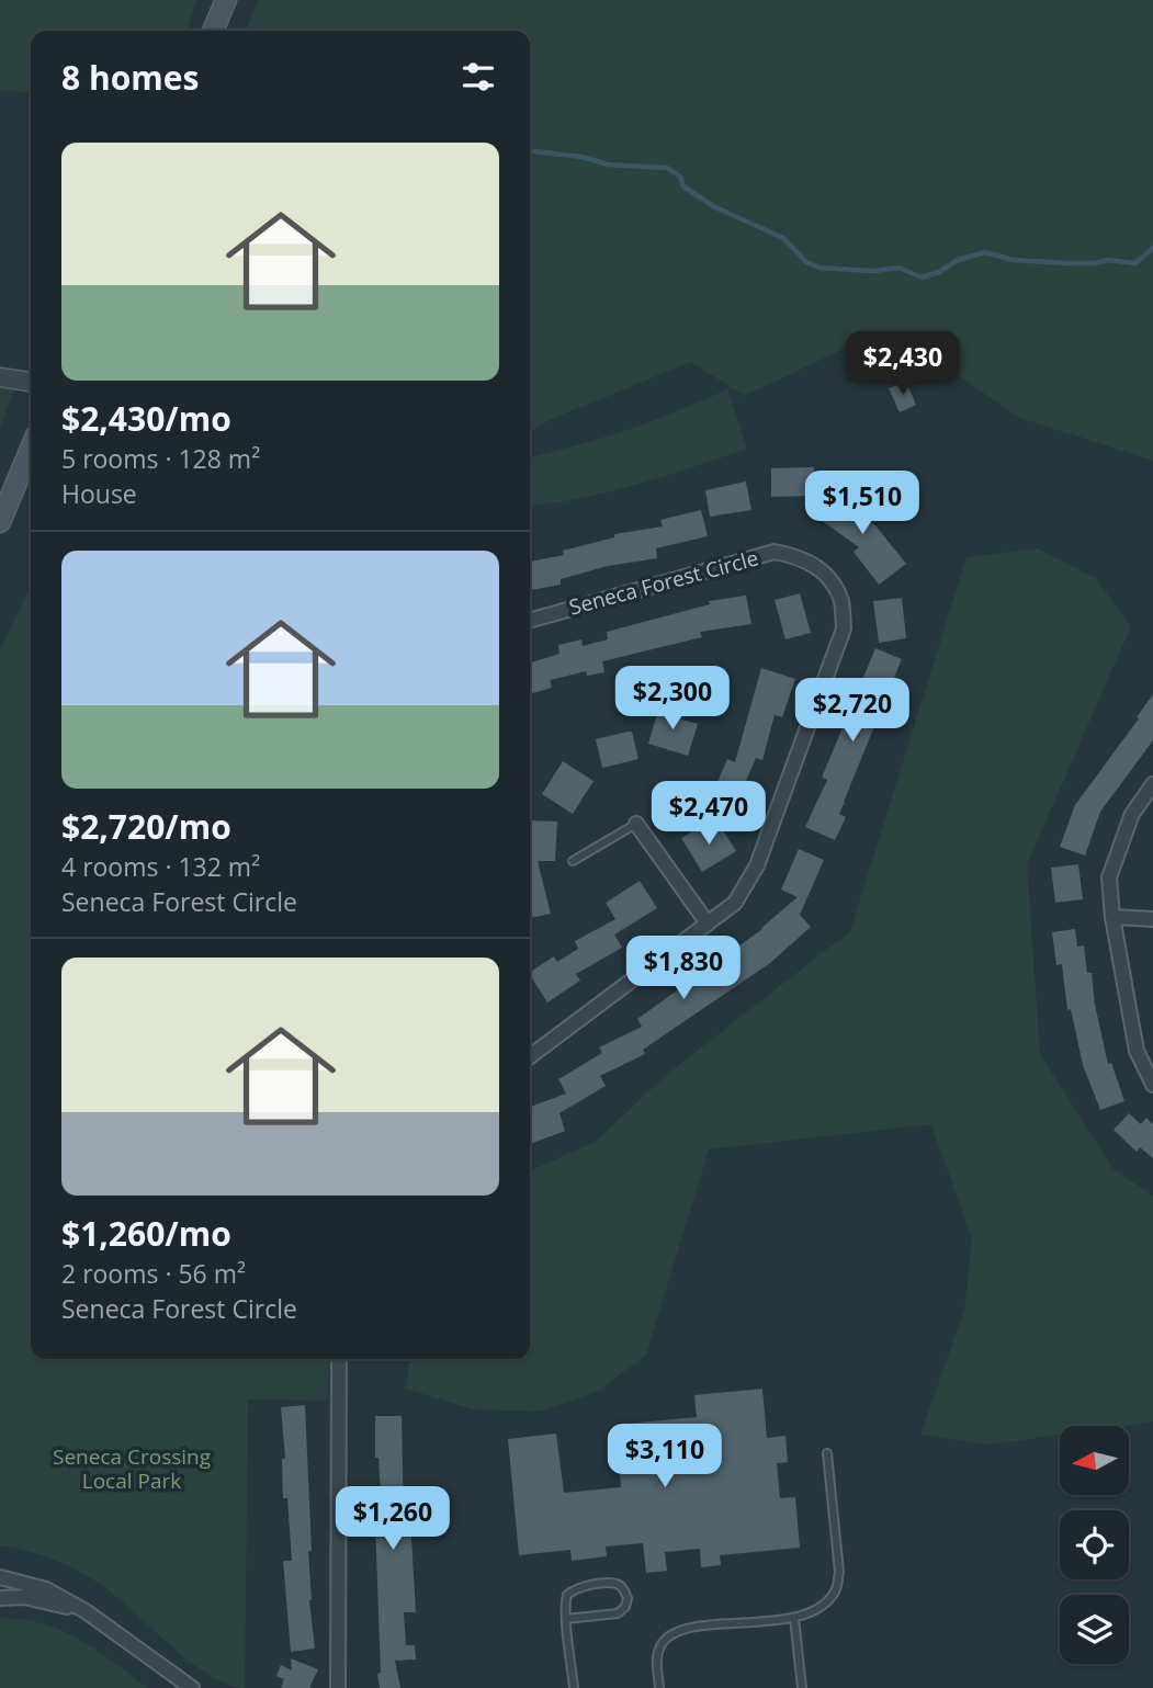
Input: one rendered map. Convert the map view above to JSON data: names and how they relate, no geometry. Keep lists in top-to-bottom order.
{
  "streets": {
    "street": ["Seneca Forest Circle"]
  },
  "parks": ["Seneca Crossing Local Park"],
  "north": "left",
  "page": {
    "heading": "8 homes",
    "list": [
      {
        "name": "$2,430/mo",
        "note": "5 rooms · 128 m² · House"
      },
      {
        "name": "$2,720/mo",
        "note": "4 rooms · 132 m² · Seneca Forest Circle"
      },
      {
        "name": "$1,260/mo",
        "note": "2 rooms · 56 m² · Seneca Forest Circle"
      }
    ],
    "price": [
      "$2,430",
      "$1,510",
      "$2,300",
      "$2,720",
      "$2,470",
      "$1,830",
      "$3,110",
      "$1,260"
    ]
  }
}
